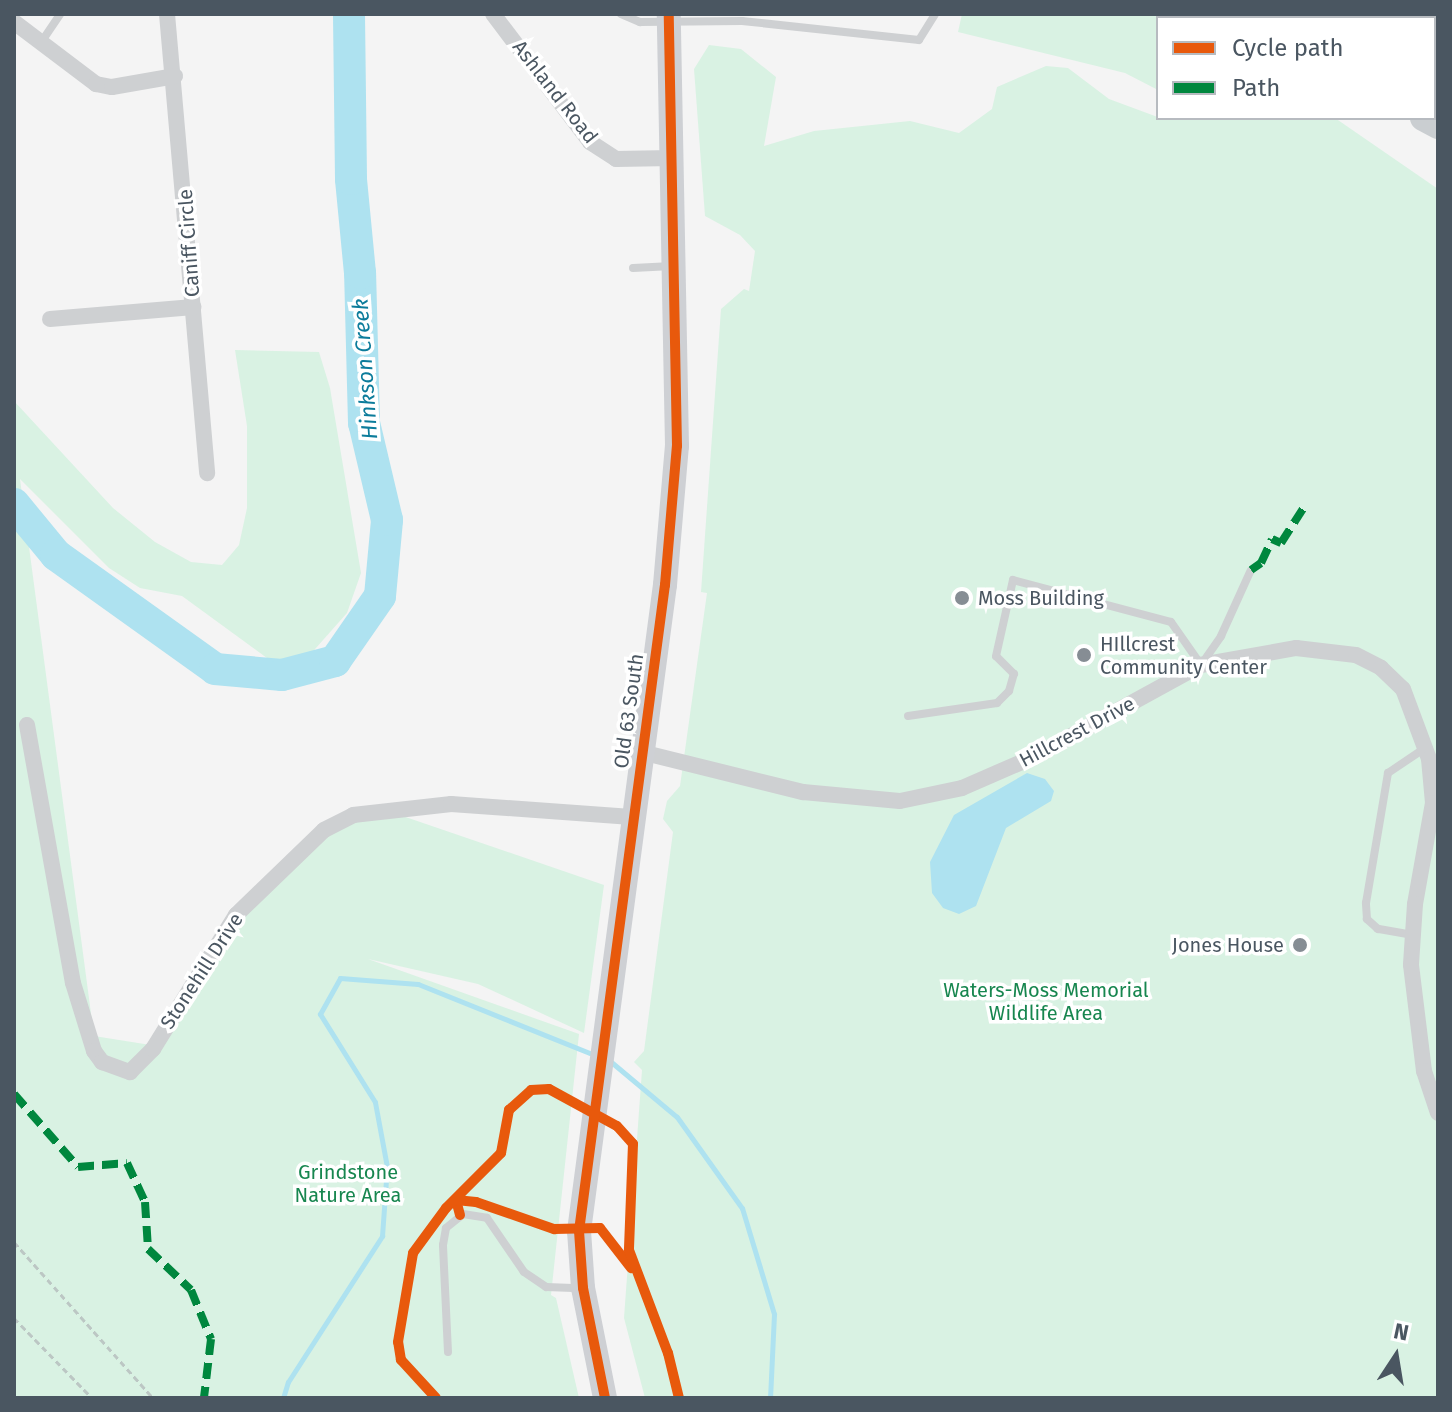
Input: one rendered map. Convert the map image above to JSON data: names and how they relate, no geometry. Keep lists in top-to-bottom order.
{
  "streets": {
    "main road": ["Old 63 South"],
    "street": [
      "Ashland Road",
      "Caniff Circle",
      "Hillcrest Drive",
      "Stonehill Drive"
    ]
  },
  "crossings": [
    ["Ashland Road", "Old 63 South"],
    ["Old 63 South", "Hillcrest Drive"],
    ["Old 63 South", "Stonehill Drive"]
  ],
  "water": ["Hinkson Creek"],
  "parks": ["Waters-Moss Memorial Wildlife Area", "Grindstone Nature Area"],
  "places": ["Moss Building", "HIllcrest Community Center", "Jones House"],
  "legend": ["Cycle path", "Path"],
  "north": "top"
}
